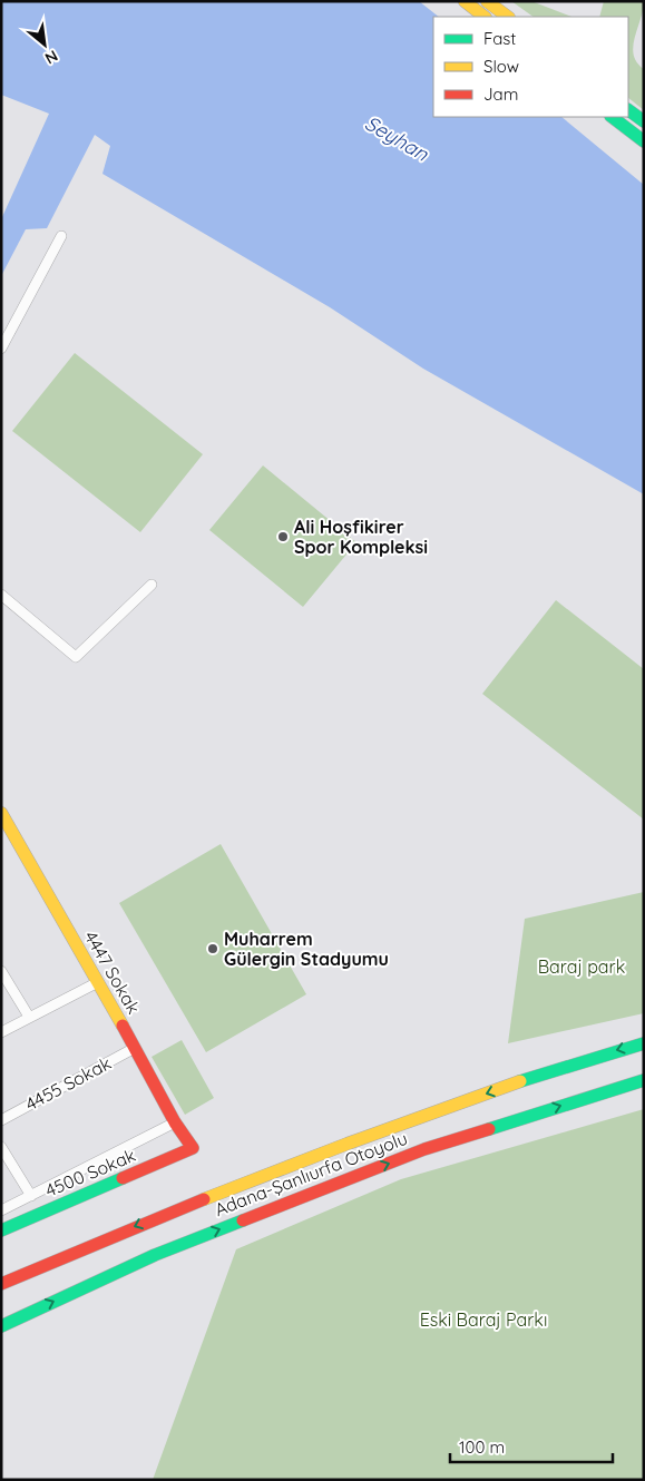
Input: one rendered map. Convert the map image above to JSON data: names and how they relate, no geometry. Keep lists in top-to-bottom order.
{
  "streets": {
    "main road": ["4447 Sokak", "4500 Sokak", "Adana-Şanlıurfa Otoyolu"],
    "street": ["4455 Sokak"]
  },
  "crossings": [
    ["4447 Sokak", "4455 Sokak"],
    ["4447 Sokak", "4500 Sokak"]
  ],
  "water": ["Seyhan"],
  "parks": ["Baraj park", "Eski Baraj Parkı"],
  "places": ["Ali Hoşfikirer Spor Kompleksi", "Muharrem Gülergin Stadyumu"],
  "legend": ["Fast", "Slow", "Jam"],
  "scale_bar": "100 m",
  "north": "bottom right"
}
